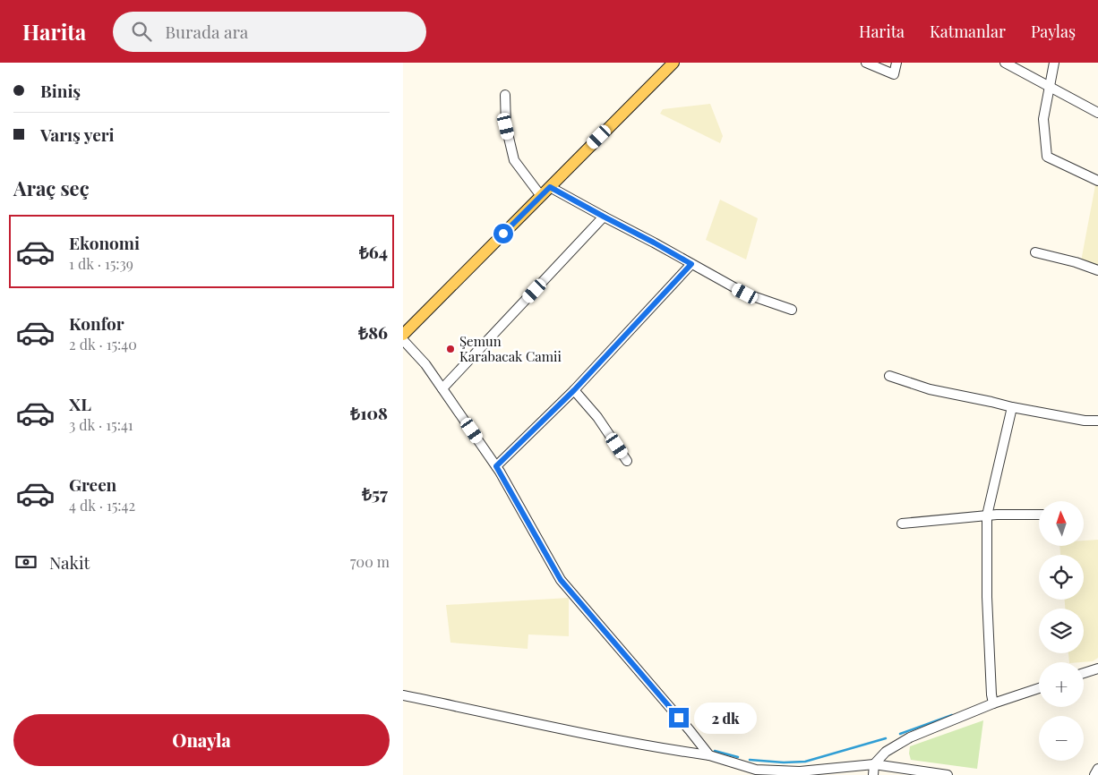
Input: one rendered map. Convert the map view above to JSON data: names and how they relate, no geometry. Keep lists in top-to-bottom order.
{
  "places": ["Şemun Karabacak Camii"],
  "north": "top",
  "page": {
    "header": "Harita",
    "search": "Burada ara",
    "nav": ["Harita", "Katmanlar", "Paylaş"],
    "banner": ["Biniş", "Varış yeri"],
    "heading": "Araç seç",
    "list": [
      {
        "name": "Ekonomi",
        "note": "1 dk · 15:39",
        "value": "₺64"
      },
      {
        "name": "Konfor",
        "note": "2 dk · 15:40",
        "value": "₺86"
      },
      {
        "name": "XL",
        "note": "3 dk · 15:41",
        "value": "₺108"
      },
      {
        "name": "Green",
        "note": "4 dk · 15:42",
        "value": "₺57"
      }
    ],
    "map_buttons": ["+", "−"],
    "pay": ["Nakit", "700 m"],
    "bubble": "2 dk",
    "buttons": "Onayla"
  }
}
